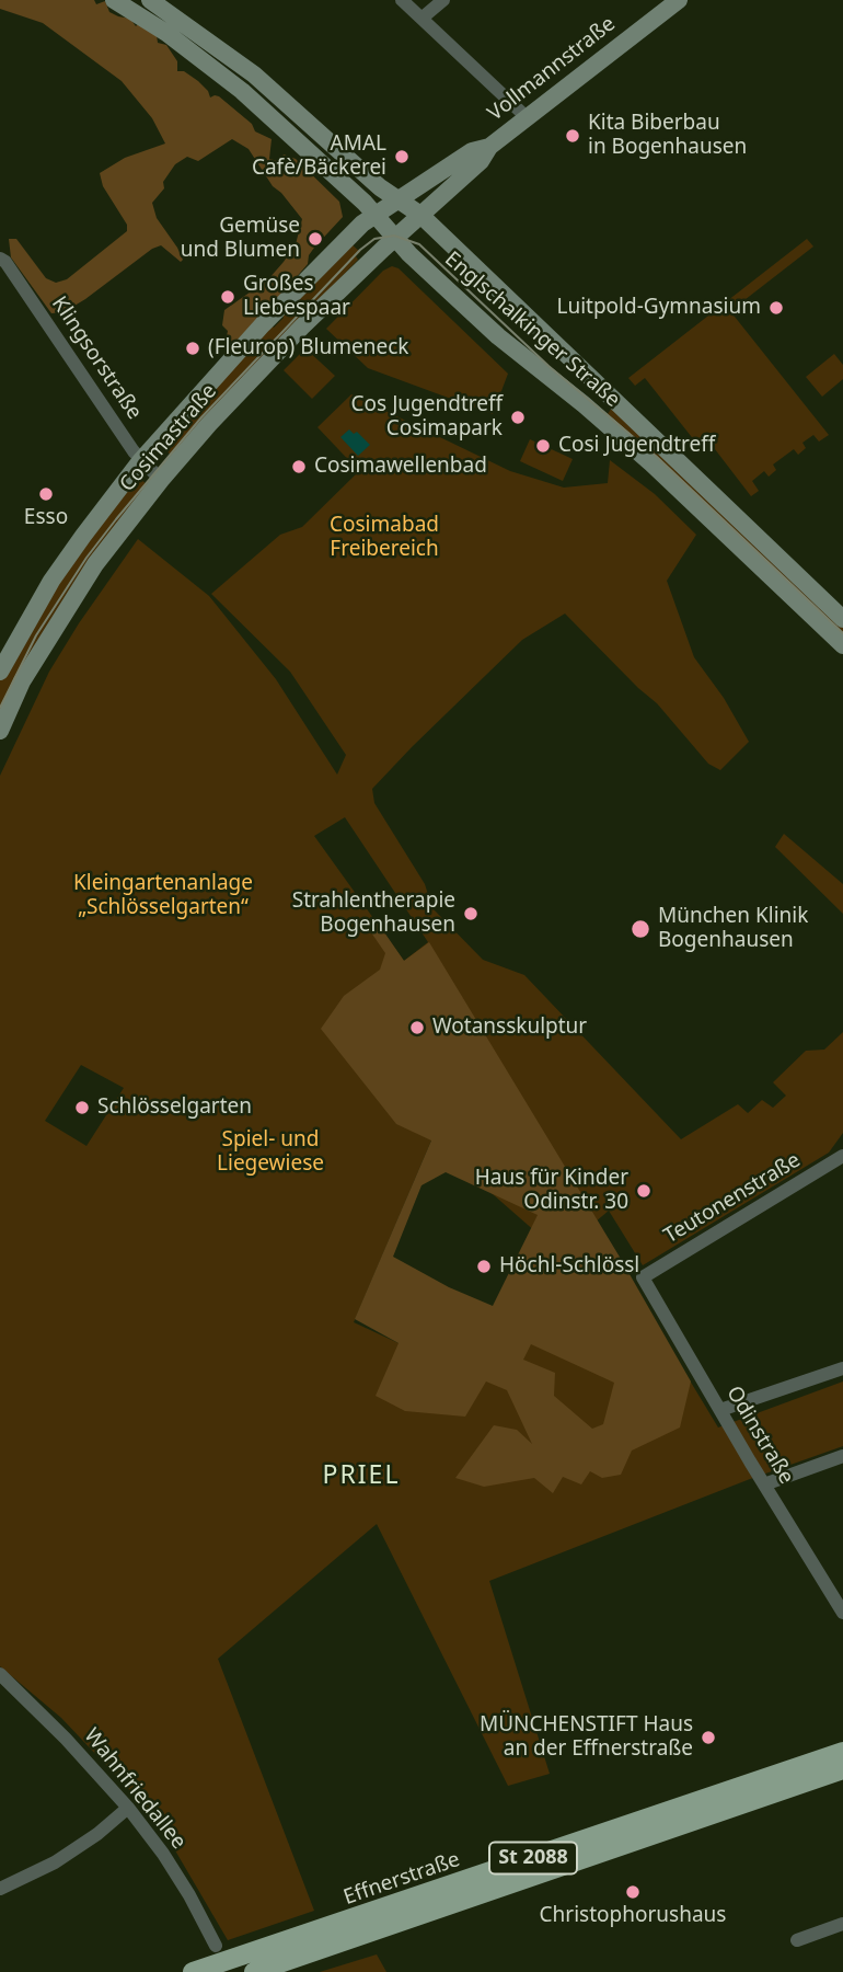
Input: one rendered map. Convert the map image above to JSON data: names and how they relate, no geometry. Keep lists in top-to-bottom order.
{
  "streets": {
    "main road": [
      "Vollmannstraße",
      "Englschalkinger Straße",
      "Cosimastraße",
      "St 2088",
      "Effnerstraße"
    ],
    "street": [
      "Klingsorstraße",
      "Teutonenstraße",
      "Odinstraße",
      "Wahnfriedallee"
    ]
  },
  "crossings": [
    ["Vollmannstraße", "Englschalkinger Straße"],
    ["Vollmannstraße", "Cosimastraße"],
    ["Englschalkinger Straße", "Cosimastraße"],
    ["Klingsorstraße", "Cosimastraße"],
    ["Teutonenstraße", "Odinstraße"],
    ["Wahnfriedallee", "Effnerstraße"]
  ],
  "districts": ["PRIEL"],
  "parks": ["Cosimabad Freibereich", "Kleingartenanlage „Schlösselgarten“", "Spiel- und Liegewiese"],
  "places": [
    "Kita Biberbau in Bogenhausen",
    "AMAL Cafè/Bäckerei",
    "Gemüse und Blumen",
    "Großes Liebespaar",
    "Luitpold-Gymnasium",
    "(Fleurop) Blumeneck",
    "Cos Jugendtreff Cosimapark",
    "Cosi Jugendtreff",
    "Cosimawellenbad",
    "Esso",
    "Strahlentherapie Bogenhausen",
    "München Klinik Bogenhausen",
    "Wotansskulptur",
    "Schlösselgarten",
    "Haus für Kinder Odinstr. 30",
    "Höchl-Schlössl",
    "MÜNCHENSTIFT Haus an der Effnerstraße",
    "Christophorushaus"
  ]
}
